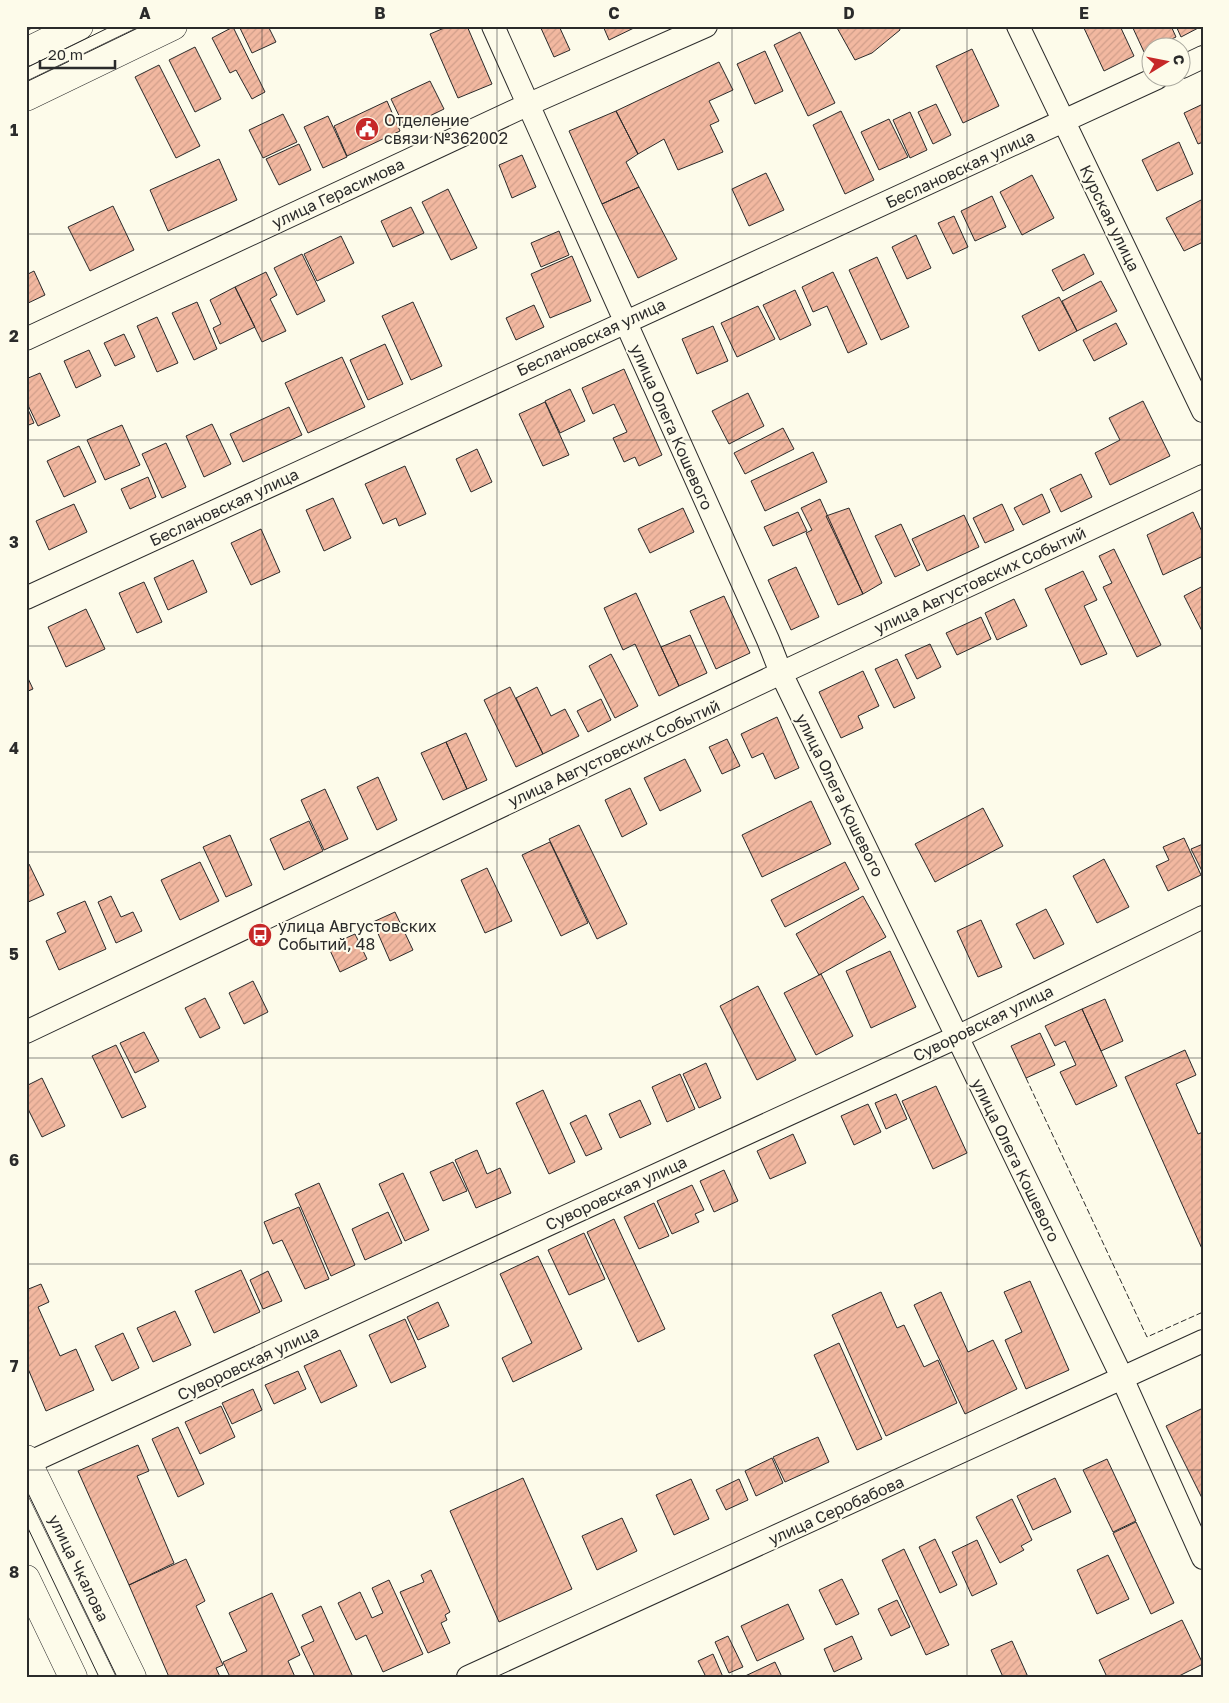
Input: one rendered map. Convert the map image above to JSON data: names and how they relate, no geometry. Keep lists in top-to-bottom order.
{
  "streets": {
    "main road": ["улица Чкалова"],
    "street": [
      "Беслановская улица",
      "улица Герасимова",
      "Курская улица",
      "улица Олега Кошевого",
      "улица Августовских Событий",
      "Суворовская улица",
      "улица Серобабова"
    ]
  },
  "crossings": [
    ["Беслановская улица", "Курская улица"],
    ["Беслановская улица", "улица Олега Кошевого"],
    ["улица Герасимова", "улица Олега Кошевого"],
    ["улица Олега Кошевого", "улица Августовских Событий"],
    ["улица Олега Кошевого", "Суворовская улица"],
    ["улица Олега Кошевого", "улица Серобабова"],
    ["Суворовская улица", "улица Чкалова"]
  ],
  "places": {
    "public building": ["Отделение связи №362002"],
    "bus stop": ["улица Августовских Событий, 48"]
  },
  "scale_bar": "20 m",
  "north": "right",
  "grid": {
    "columns": [
      "A",
      "B",
      "C",
      "D",
      "E"
    ],
    "rows": [
      "1",
      "2",
      "3",
      "4",
      "5",
      "6",
      "7",
      "8"
    ]
  }
}
